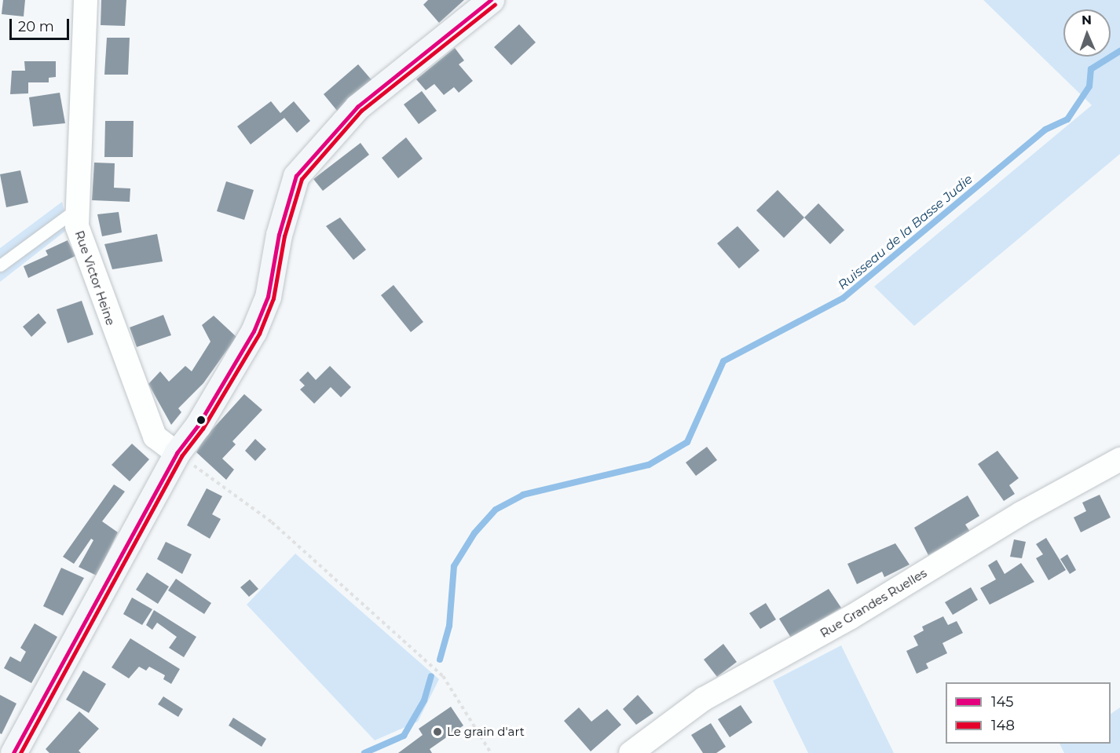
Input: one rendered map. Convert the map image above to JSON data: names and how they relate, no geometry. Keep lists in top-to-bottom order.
{
  "streets": {
    "street": ["Rue Victor Heine", "Rue Grandes Ruelles"]
  },
  "water": ["Ruisseau de la Basse Judie"],
  "places": ["Le grain d'art"],
  "lines": ["transit line 145", "transit line 148"],
  "legend": ["145", "148"],
  "scale_bar": "20 m",
  "north": "top"
}
